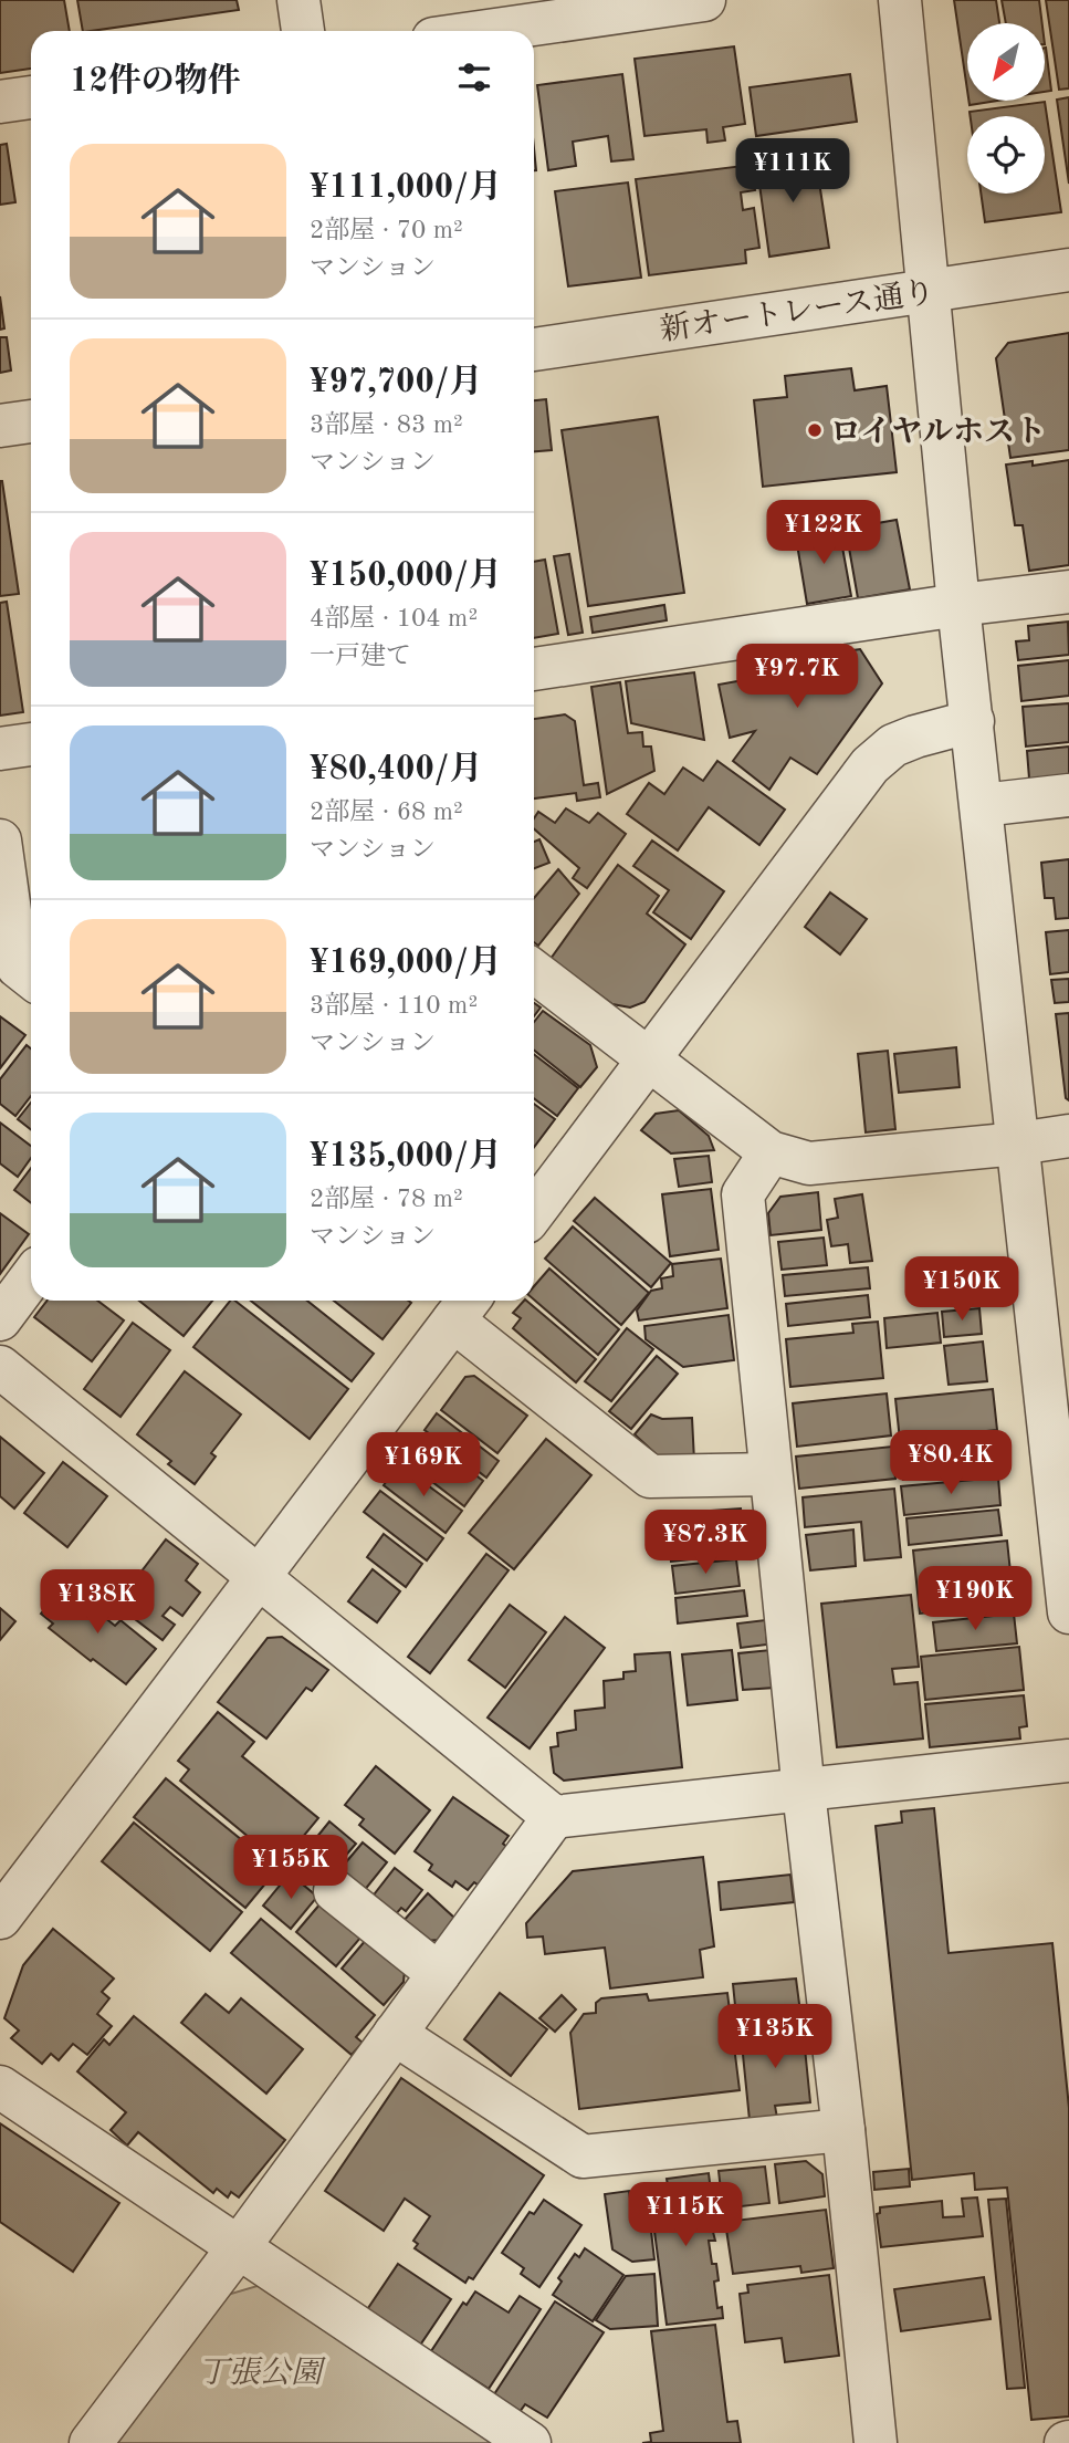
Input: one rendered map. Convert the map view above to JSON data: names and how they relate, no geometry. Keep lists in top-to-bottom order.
{
  "streets": {
    "street": ["新オートレース通り"]
  },
  "parks": ["丁張公園"],
  "places": ["ロイヤルホスト"],
  "north": "bottom left",
  "page": {
    "heading": "12件の物件",
    "list": [
      {
        "name": "¥111,000/月",
        "note": "2部屋 · 70 m² · マンション"
      },
      {
        "name": "¥97,700/月",
        "note": "3部屋 · 83 m² · マンション"
      },
      {
        "name": "¥150,000/月",
        "note": "4部屋 · 104 m² · 一戸建て"
      },
      {
        "name": "¥80,400/月",
        "note": "2部屋 · 68 m² · マンション"
      },
      {
        "name": "¥169,000/月",
        "note": "3部屋 · 110 m² · マンション"
      },
      {
        "name": "¥135,000/月",
        "note": "2部屋 · 78 m² · マンション"
      }
    ],
    "price": [
      "¥111K",
      "¥122K",
      "¥97.7K",
      "¥150K",
      "¥80.4K",
      "¥169K",
      "¥87.3K",
      "¥190K",
      "¥138K",
      "¥155K",
      "¥135K",
      "¥115K"
    ]
  }
}
